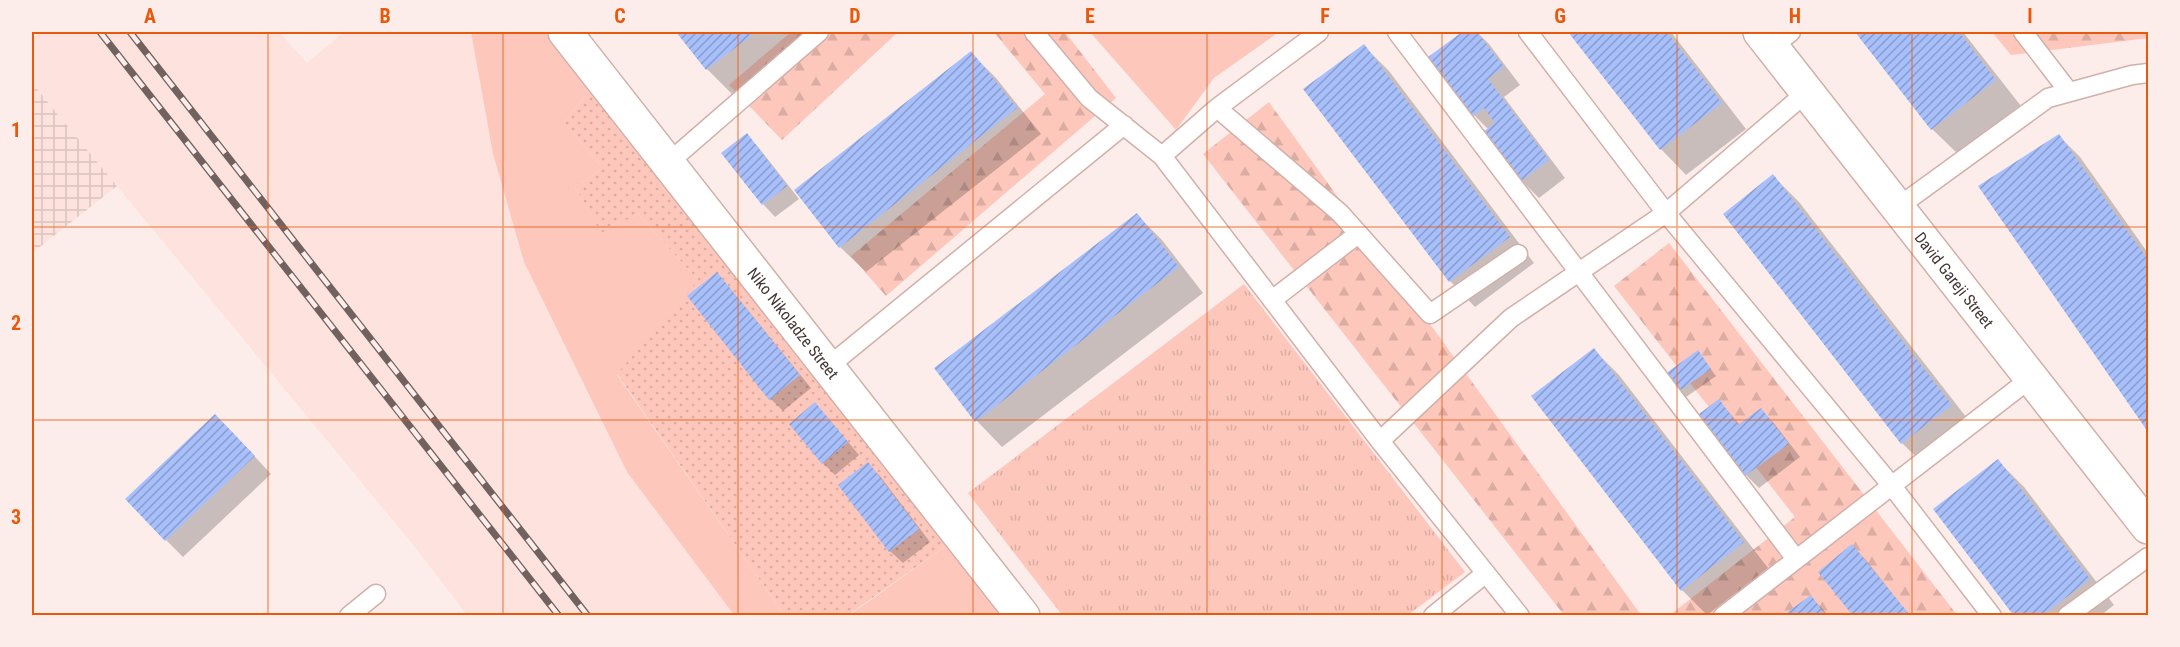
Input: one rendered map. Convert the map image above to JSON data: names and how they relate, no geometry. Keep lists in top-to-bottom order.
{
  "streets": {
    "street": ["David Gareji Street", "Niko Nikoladze Street"]
  },
  "grid": {
    "columns": [
      "A",
      "B",
      "C",
      "D",
      "E",
      "F",
      "G",
      "H",
      "I"
    ],
    "rows": ["1", "2", "3"]
  }
}
